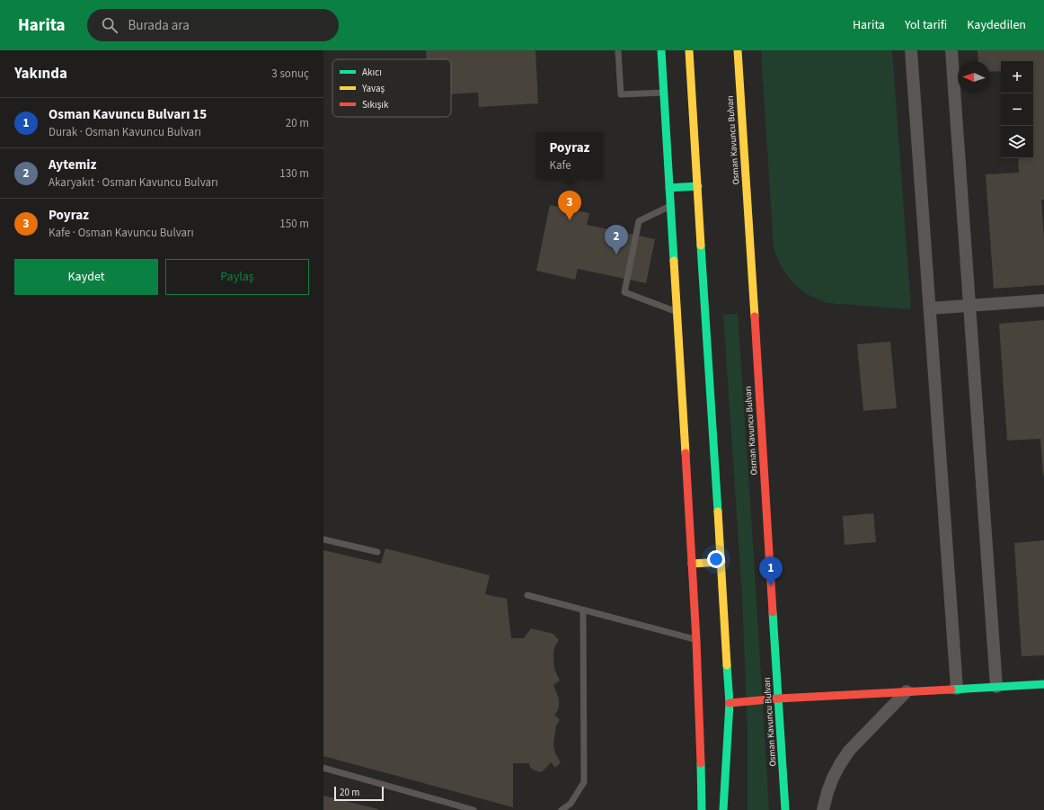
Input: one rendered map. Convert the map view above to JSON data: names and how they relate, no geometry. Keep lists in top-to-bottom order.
{
  "streets": {
    "main road": ["Osman Kavuncu Bulvarı"]
  },
  "legend": ["Akıcı", "Yavaş", "Sıkışık"],
  "scale_bar": "20 m",
  "north": "left",
  "page": {
    "header": "Harita",
    "search": "Burada ara",
    "nav": ["Harita", "Yol tarifi", "Kaydedilen"],
    "heading": ["Yakında", "3 sonuç"],
    "map_buttons": ["+", "−"],
    "list": [
      {
        "mark": "1",
        "name": "Osman Kavuncu Bulvarı 15",
        "note": "Durak · Osman Kavuncu Bulvarı",
        "value": "20 m"
      },
      {
        "mark": "2",
        "name": "Aytemiz",
        "note": "Akaryakıt · Osman Kavuncu Bulvarı",
        "value": "130 m"
      },
      {
        "mark": "3",
        "name": "Poyraz",
        "note": "Kafe · Osman Kavuncu Bulvarı",
        "value": "150 m"
      }
    ],
    "popup": ["Poyraz", "Kafe"],
    "pins": ["3", "2", "1"],
    "buttons": ["Kaydet", "Paylaş"],
    "scale": "20 m"
  }
}
